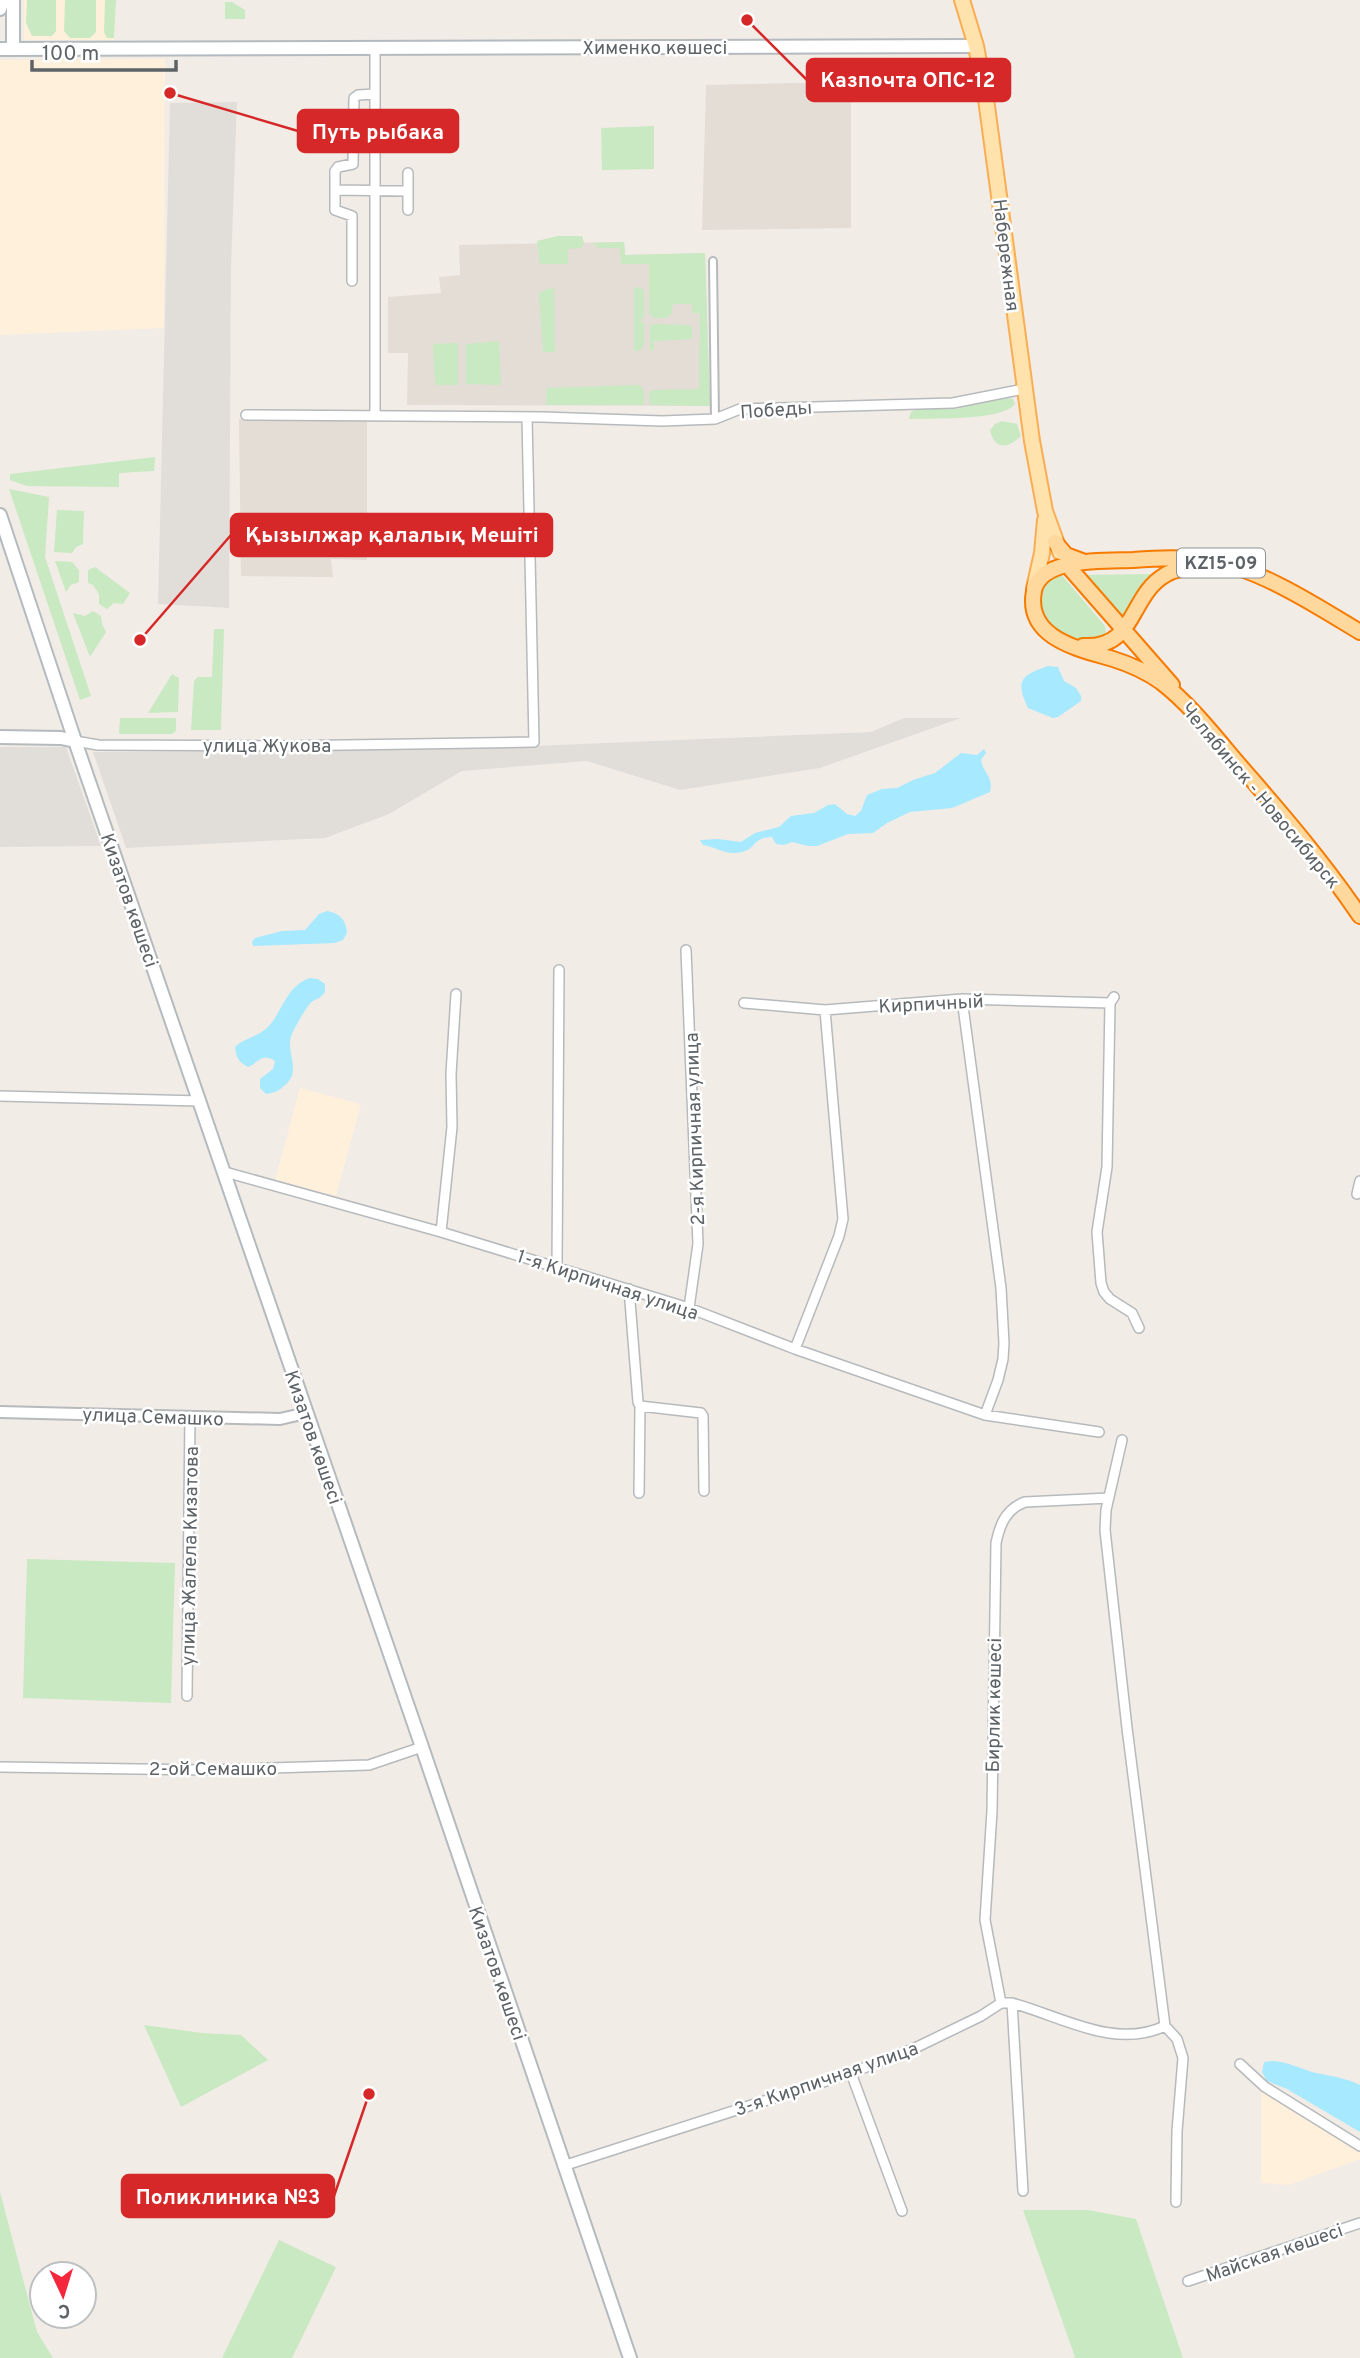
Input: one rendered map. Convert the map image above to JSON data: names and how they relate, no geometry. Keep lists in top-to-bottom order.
{
  "streets": {
    "highway": ["KZ15-09", "Челябинск - Новосибирск"],
    "main road": [
      "Хименко көшесі",
      "Набережная",
      "улица Жукова",
      "Кизатов көшесі"
    ],
    "street": [
      "Победы",
      "Кирпичный",
      "2-я Кирпичная улица",
      "1-я Кирпичная улица",
      "улица Семашко",
      "улица Жалела Кизатова",
      "Бирлик көшесі",
      "2-ой Семашко",
      "3-я Кирпичная улица",
      "Майская көшесі"
    ]
  },
  "crossings": [
    ["Хименко көшесі", "Набережная"],
    ["Набережная", "Победы"],
    ["Набережная", "KZ15-09"],
    ["Набережная", "Челябинск - Новосибирск"],
    ["Победы", "улица Жукова"],
    ["KZ15-09", "Челябинск - Новосибирск"],
    ["улица Жукова", "Кизатов көшесі"],
    ["Кизатов көшесі", "1-я Кирпичная улица"],
    ["Кизатов көшесі", "улица Семашко"],
    ["Кизатов көшесі", "2-ой Семашко"],
    ["Кизатов көшесі", "3-я Кирпичная улица"],
    ["2-я Кирпичная улица", "1-я Кирпичная улица"],
    ["улица Семашко", "улица Жалела Кизатова"],
    ["Бирлик көшесі", "3-я Кирпичная улица"]
  ],
  "places": [
    "Казпочта ОПС-12",
    "Путь рыбака",
    "Қызылжар қалалық Мешіті",
    "Поликлиника №3"
  ],
  "scale_bar": "100 m",
  "north": "bottom"
}
